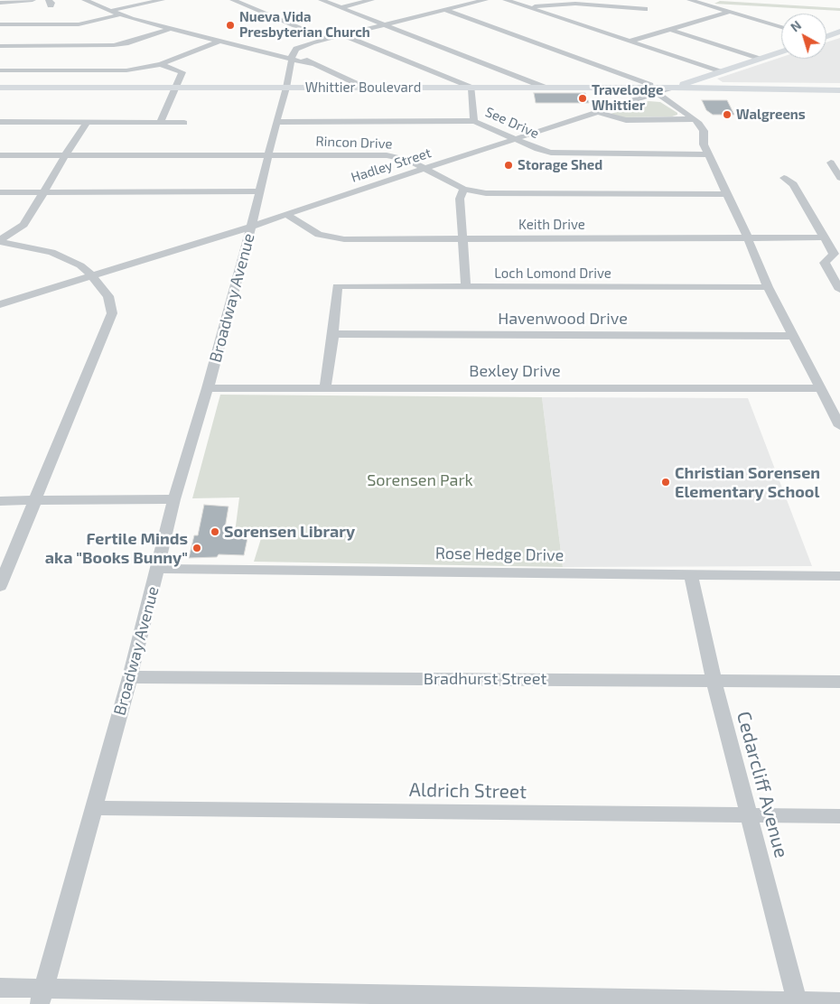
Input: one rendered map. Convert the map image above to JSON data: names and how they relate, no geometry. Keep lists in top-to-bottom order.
{
  "streets": {
    "main road": ["Whittier Boulevard"],
    "street": [
      "See Drive",
      "Rincon Drive",
      "Hadley Street",
      "Keith Drive",
      "Loch Lomond Drive",
      "Broadway Avenue",
      "Havenwood Drive",
      "Bexley Drive",
      "Rose Hedge Drive",
      "Bradhurst Street",
      "Cedarcliff Avenue",
      "Aldrich Street"
    ]
  },
  "crossings": [
    ["Whittier Boulevard", "Hadley Street"],
    ["Whittier Boulevard", "Broadway Avenue"],
    ["See Drive", "Hadley Street"],
    ["See Drive", "Broadway Avenue"],
    ["Rincon Drive", "Hadley Street"],
    ["Rincon Drive", "Broadway Avenue"],
    ["Hadley Street", "Keith Drive"],
    ["Hadley Street", "Broadway Avenue"],
    ["Loch Lomond Drive", "Havenwood Drive"],
    ["Broadway Avenue", "Bexley Drive"],
    ["Broadway Avenue", "Rose Hedge Drive"],
    ["Broadway Avenue", "Bradhurst Street"],
    ["Broadway Avenue", "Aldrich Street"],
    ["Rose Hedge Drive", "Cedarcliff Avenue"],
    ["Bradhurst Street", "Cedarcliff Avenue"],
    ["Cedarcliff Avenue", "Aldrich Street"]
  ],
  "parks": ["Sorensen Park"],
  "places": [
    "Nueva Vida Presbyterian Church",
    "Travelodge Whittier",
    "Walgreens",
    "Storage Shed",
    "Christian Sorensen Elementary School",
    "Sorensen Library",
    "Fertile Minds aka \"Books Bunny\""
  ],
  "north": "top left"
}
